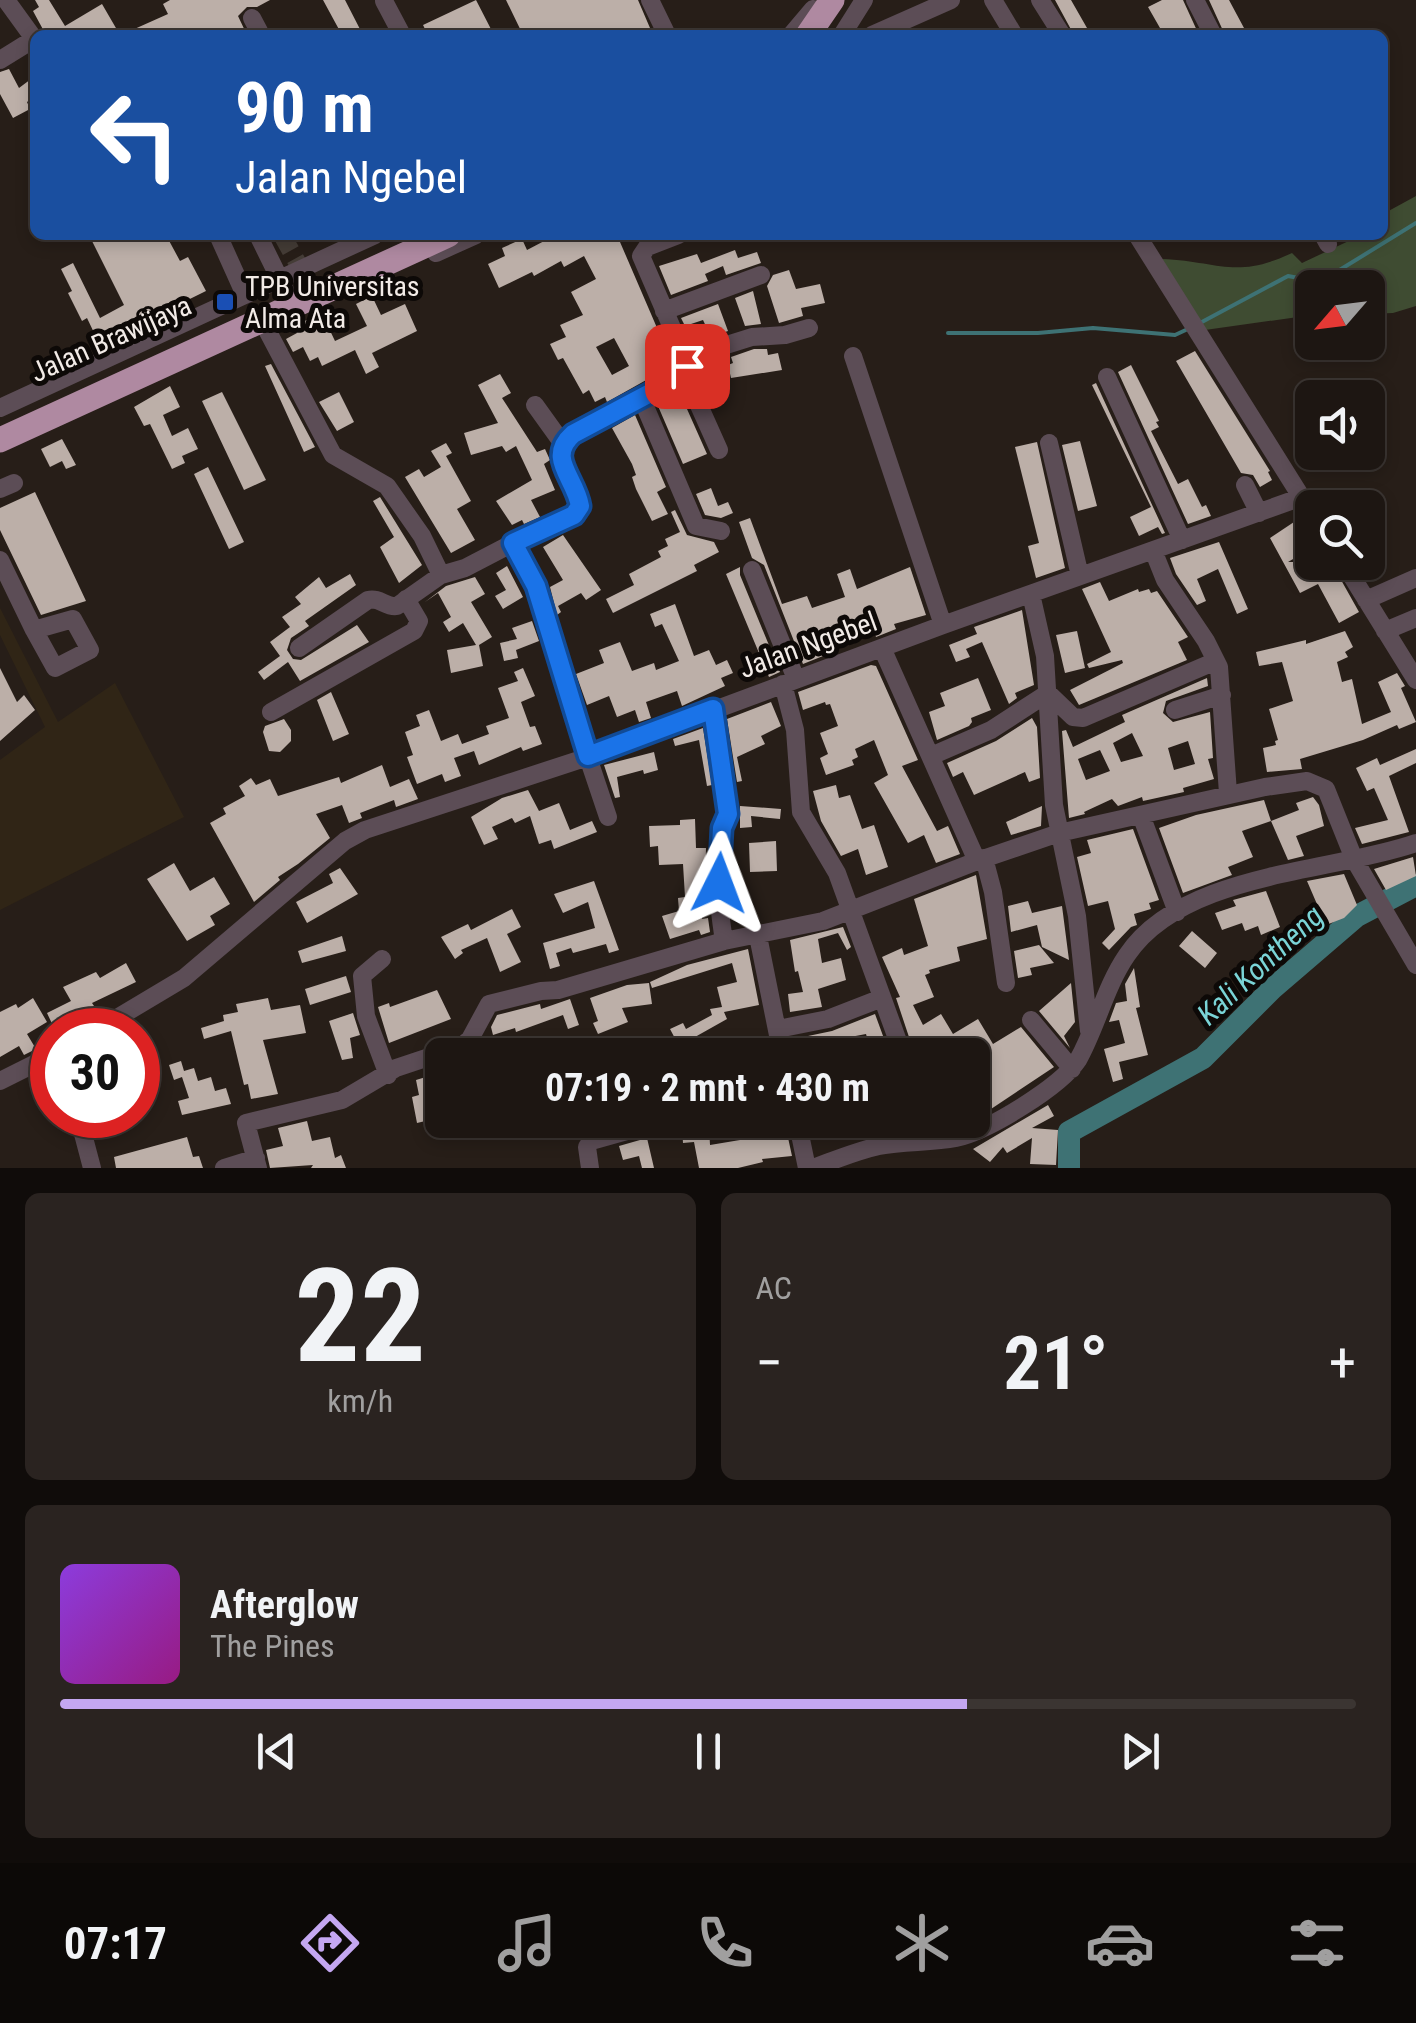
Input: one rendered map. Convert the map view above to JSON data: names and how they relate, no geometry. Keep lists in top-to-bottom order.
{
  "streets": {
    "highway": ["Jalan Brawijaya"],
    "street": ["Jalan Ngebel"]
  },
  "water": ["Kali Kontheng"],
  "places": {
    "transit": ["TPB Universitas Alma Ata"]
  },
  "north": "bottom left",
  "page": {
    "turn": ["90 m", "Jalan Ngebel"],
    "limit": "30",
    "trip": "07:19 · 2 mnt · 430 m",
    "tile": [
      ["22", "km/h"],
      "AC"
    ],
    "heat": ["−", "21°", "+"],
    "song": ["Afterglow", "The Pines"],
    "tabs": "07:17"
  }
}
